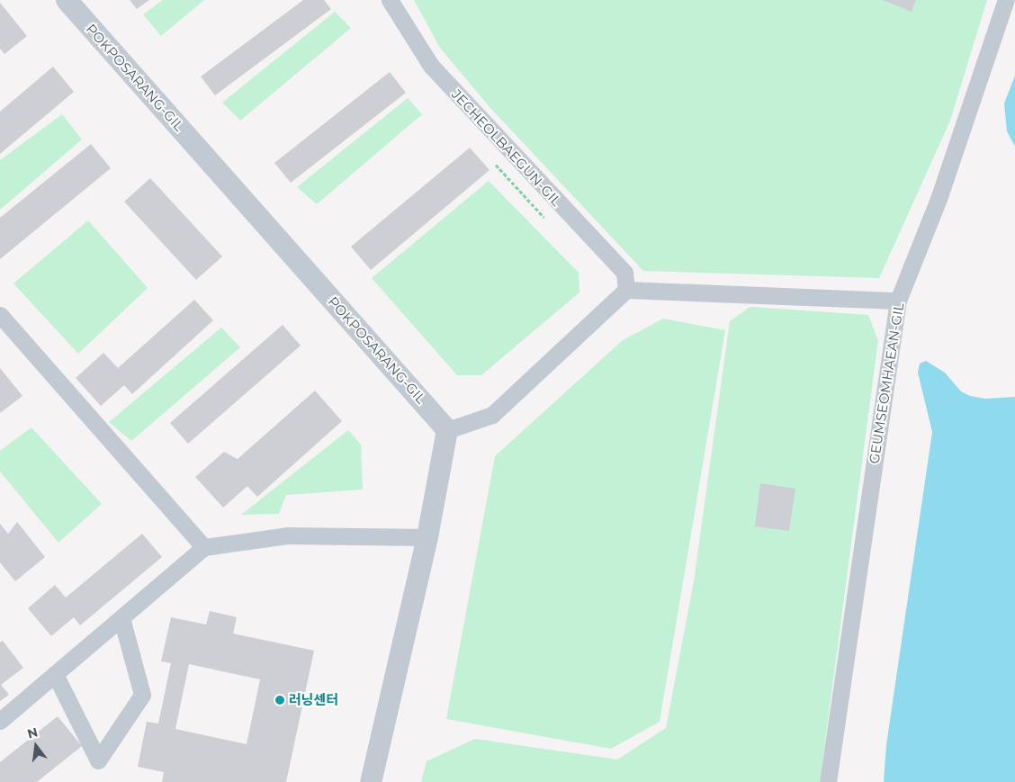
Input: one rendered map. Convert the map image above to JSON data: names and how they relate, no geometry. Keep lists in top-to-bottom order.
{
  "streets": {
    "street": ["POKPOSARANG-GIL", "JECHEOLBAEGUN-GIL", "GEUMSEOMHAEAN-GIL"]
  },
  "places": ["러닝센터"],
  "north": "top"
}
